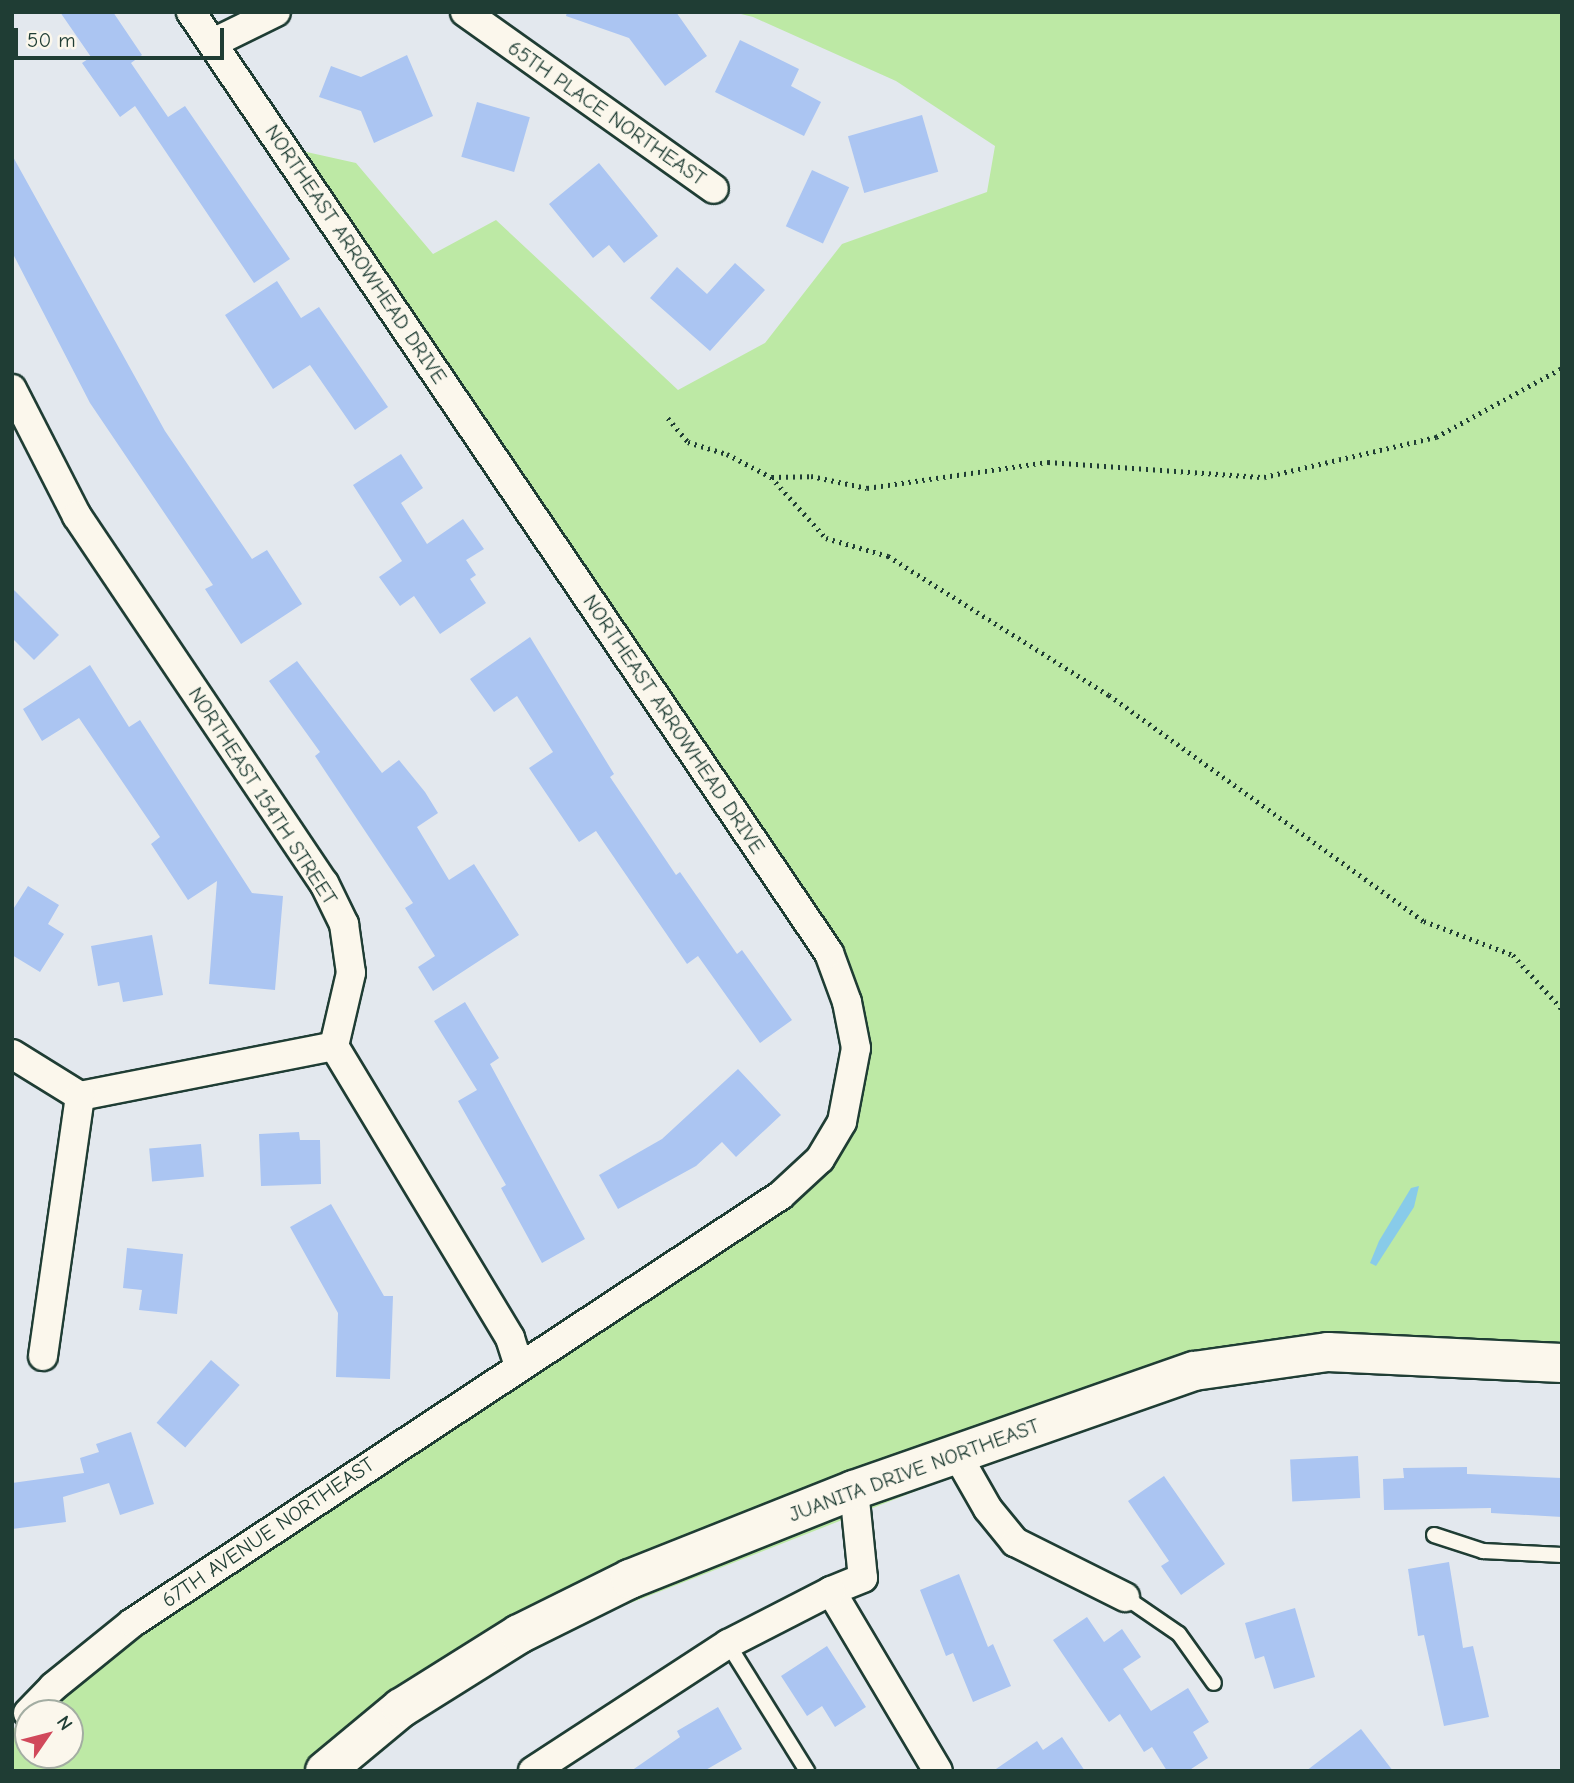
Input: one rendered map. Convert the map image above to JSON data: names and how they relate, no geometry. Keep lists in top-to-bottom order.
{
  "streets": {
    "main road": ["JUANITA DRIVE NORTHEAST"],
    "street": [
      "65TH PLACE NORTHEAST",
      "NORTHEAST ARROWHEAD DRIVE",
      "NORTHEAST 154TH STREET",
      "67TH AVENUE NORTHEAST"
    ]
  },
  "crossings": [
    ["NORTHEAST ARROWHEAD DRIVE", "67TH AVENUE NORTHEAST"]
  ],
  "scale_bar": "50 m",
  "north": "top right"
}
